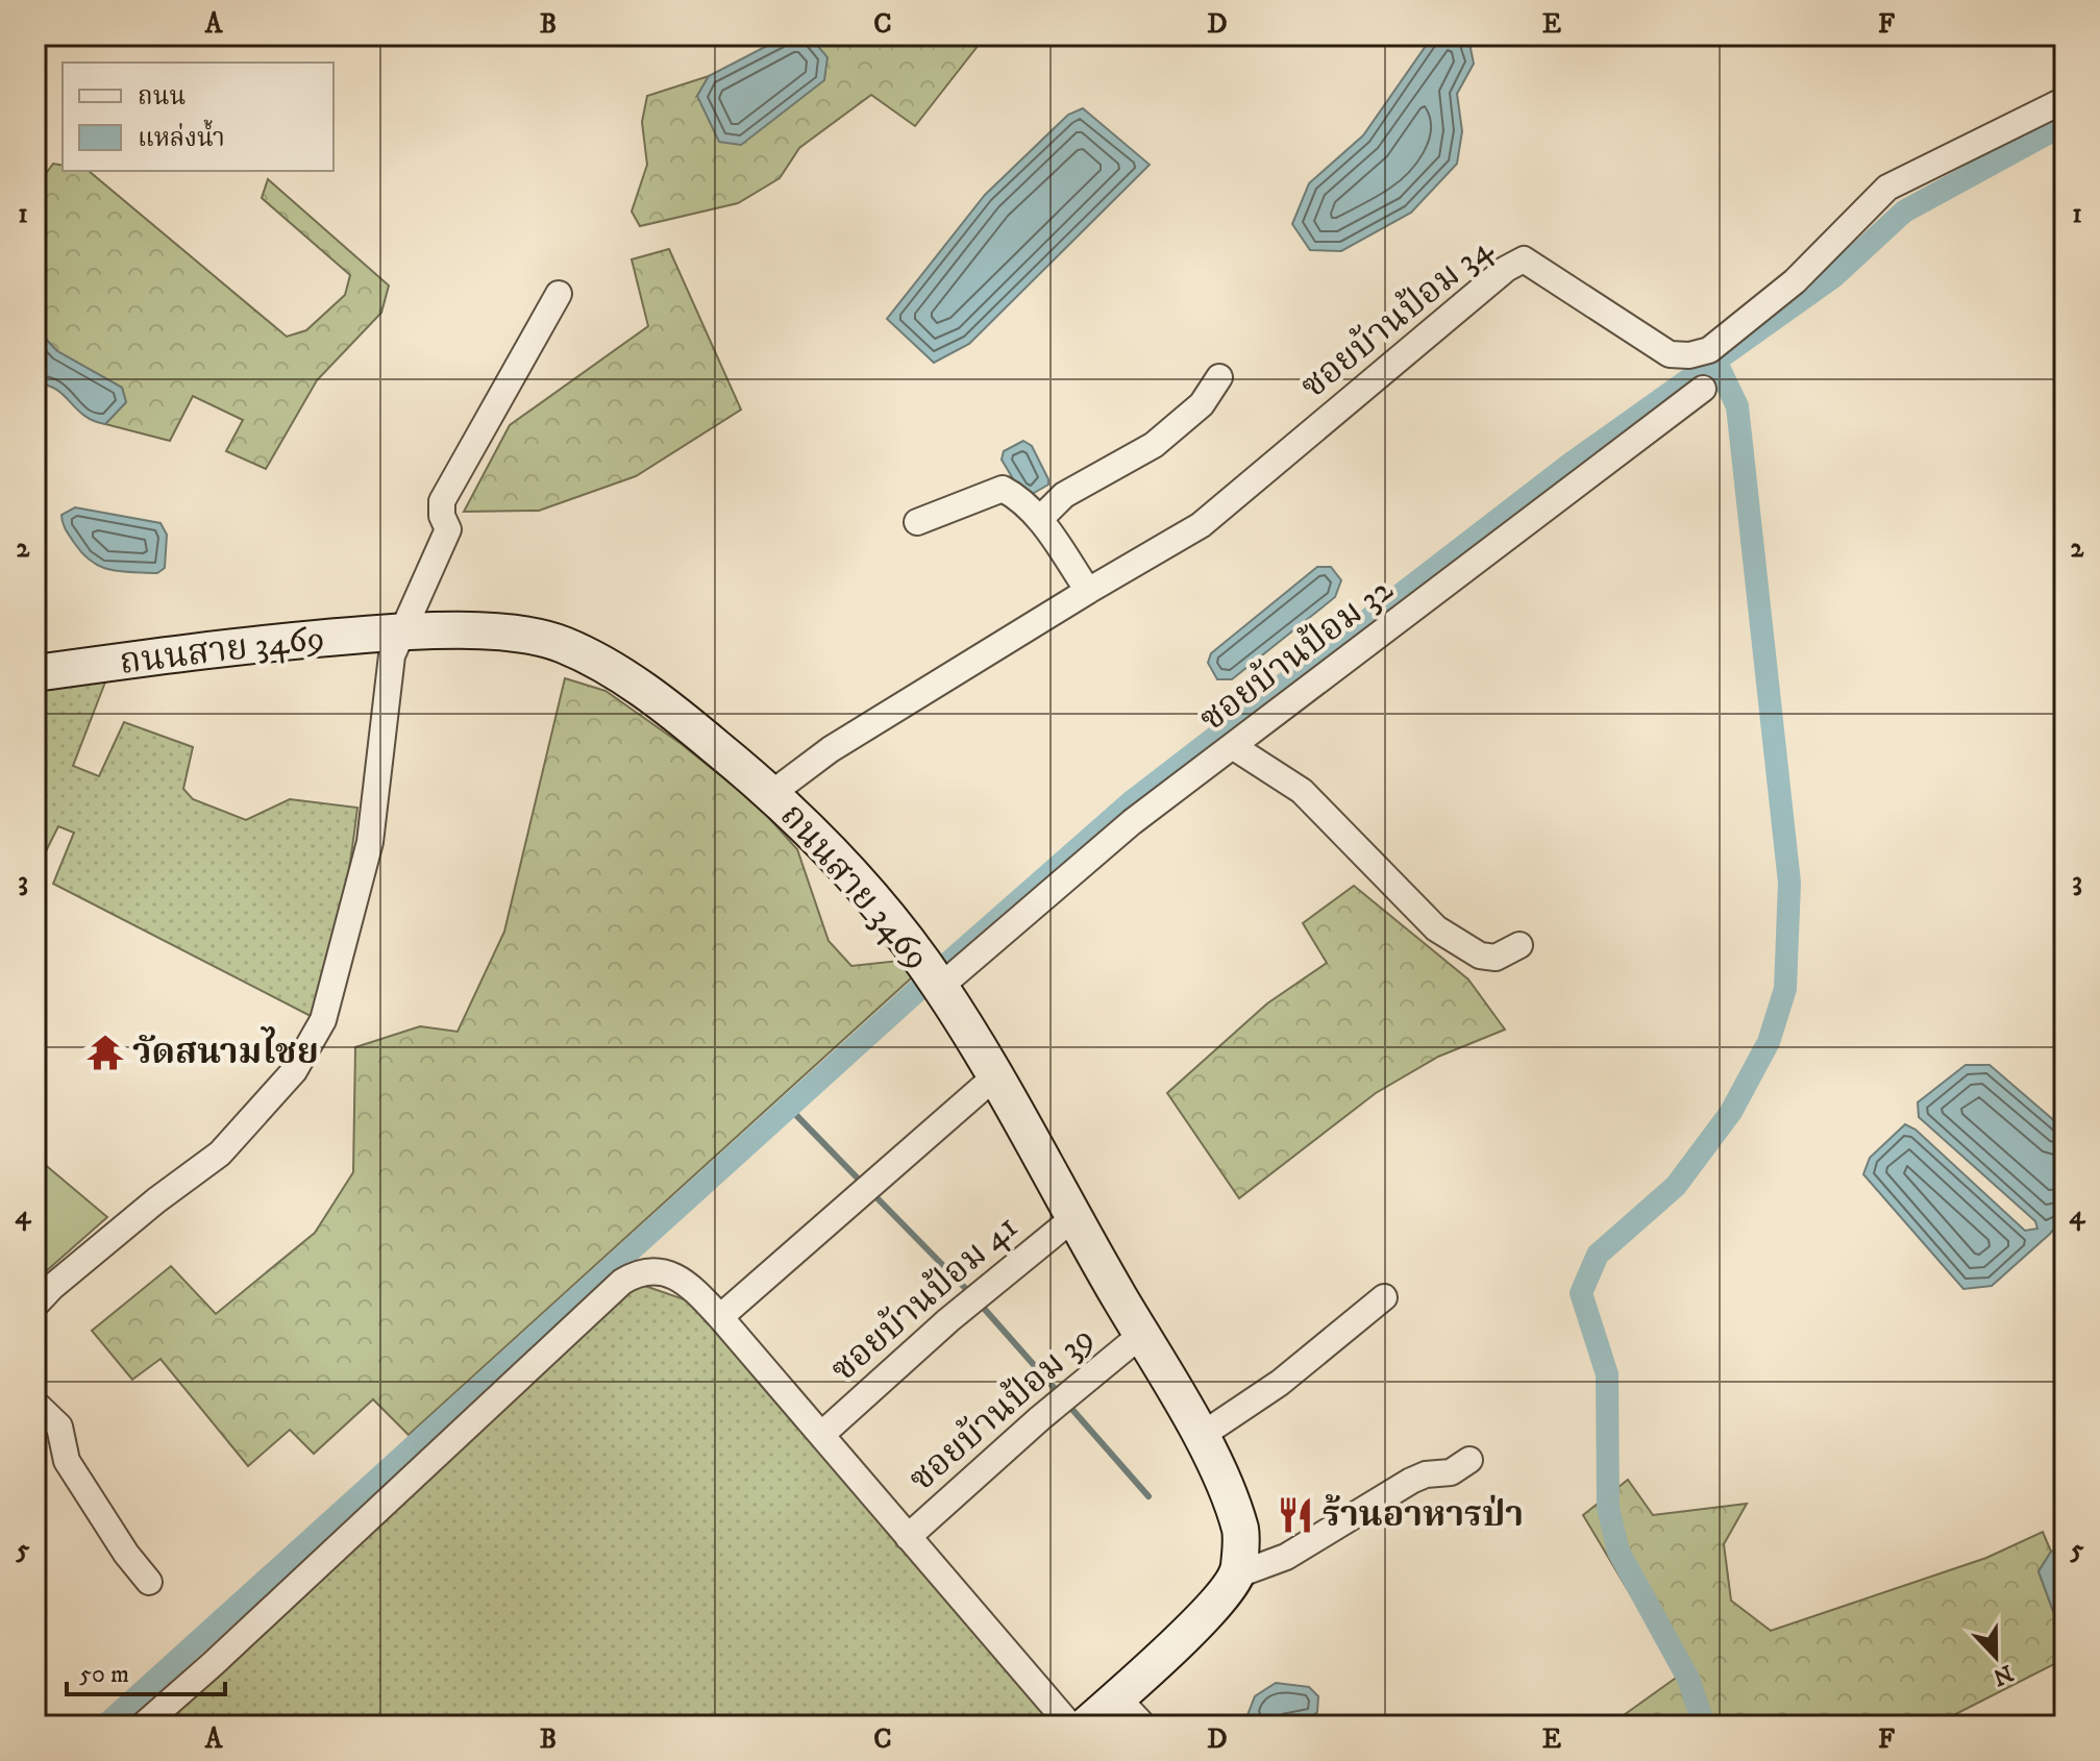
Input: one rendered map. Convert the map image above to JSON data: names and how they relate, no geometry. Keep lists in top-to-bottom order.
{
  "streets": {
    "street": [
      "ซอยบ้านป้อม 34",
      "ถนนสาย 3469",
      "ซอยบ้านป้อม 32",
      "ซอยบ้านป้อม 41",
      "ซอยบ้านป้อม 39"
    ]
  },
  "crossings": [
    ["ซอยบ้านป้อม 34", "ถนนสาย 3469"],
    ["ถนนสาย 3469", "ซอยบ้านป้อม 32"],
    ["ถนนสาย 3469", "ซอยบ้านป้อม 41"],
    ["ถนนสาย 3469", "ซอยบ้านป้อม 39"]
  ],
  "places": {
    "temple": ["วัดสนามไชย"],
    "restaurant": ["ร้านอาหารป่า"]
  },
  "legend": ["ถนน", "แหล่งน้ำ"],
  "scale_bar": "50 m",
  "north": "bottom",
  "grid": {
    "columns": [
      "A",
      "B",
      "C",
      "D",
      "E",
      "F"
    ],
    "rows": [
      "1",
      "2",
      "3",
      "4",
      "5"
    ]
  }
}
